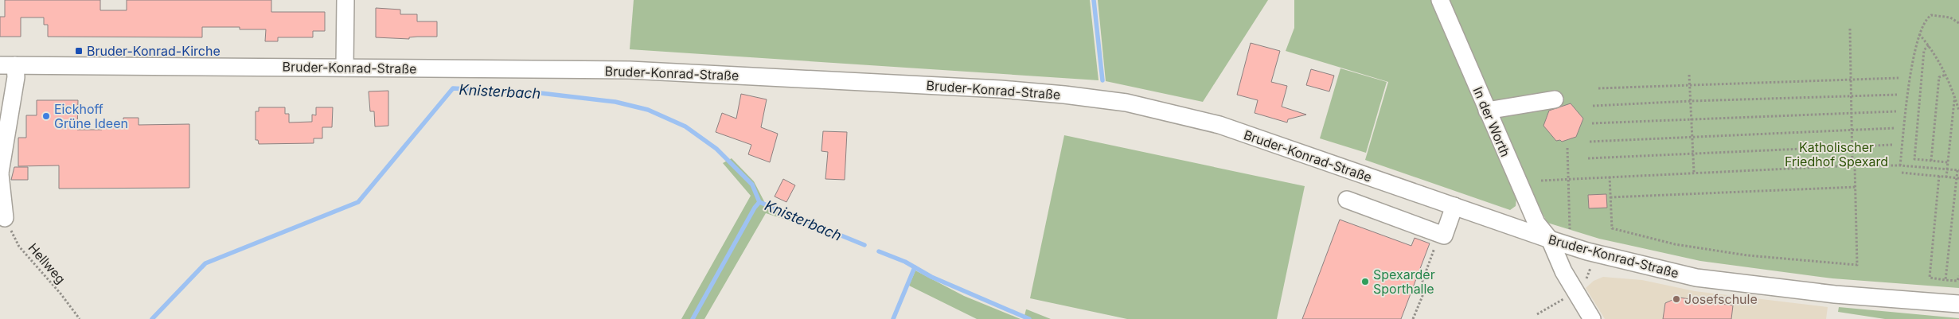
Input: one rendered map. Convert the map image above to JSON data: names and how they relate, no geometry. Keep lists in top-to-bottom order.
{
  "streets": {
    "street": ["Bruder-Konrad-Straße", "In der Worth"],
    "path": ["Hellweg"]
  },
  "crossings": [
    ["Bruder-Konrad-Straße", "In der Worth"]
  ],
  "water": ["Knisterbach"],
  "parks": ["Katholischer Friedhof Spexard"],
  "places": {
    "transit": ["Bruder-Konrad-Kirche"],
    "other": ["Eickhoff Grüne Ideen", "Spexarder Sporthalle", "Josefschule"]
  }
}
